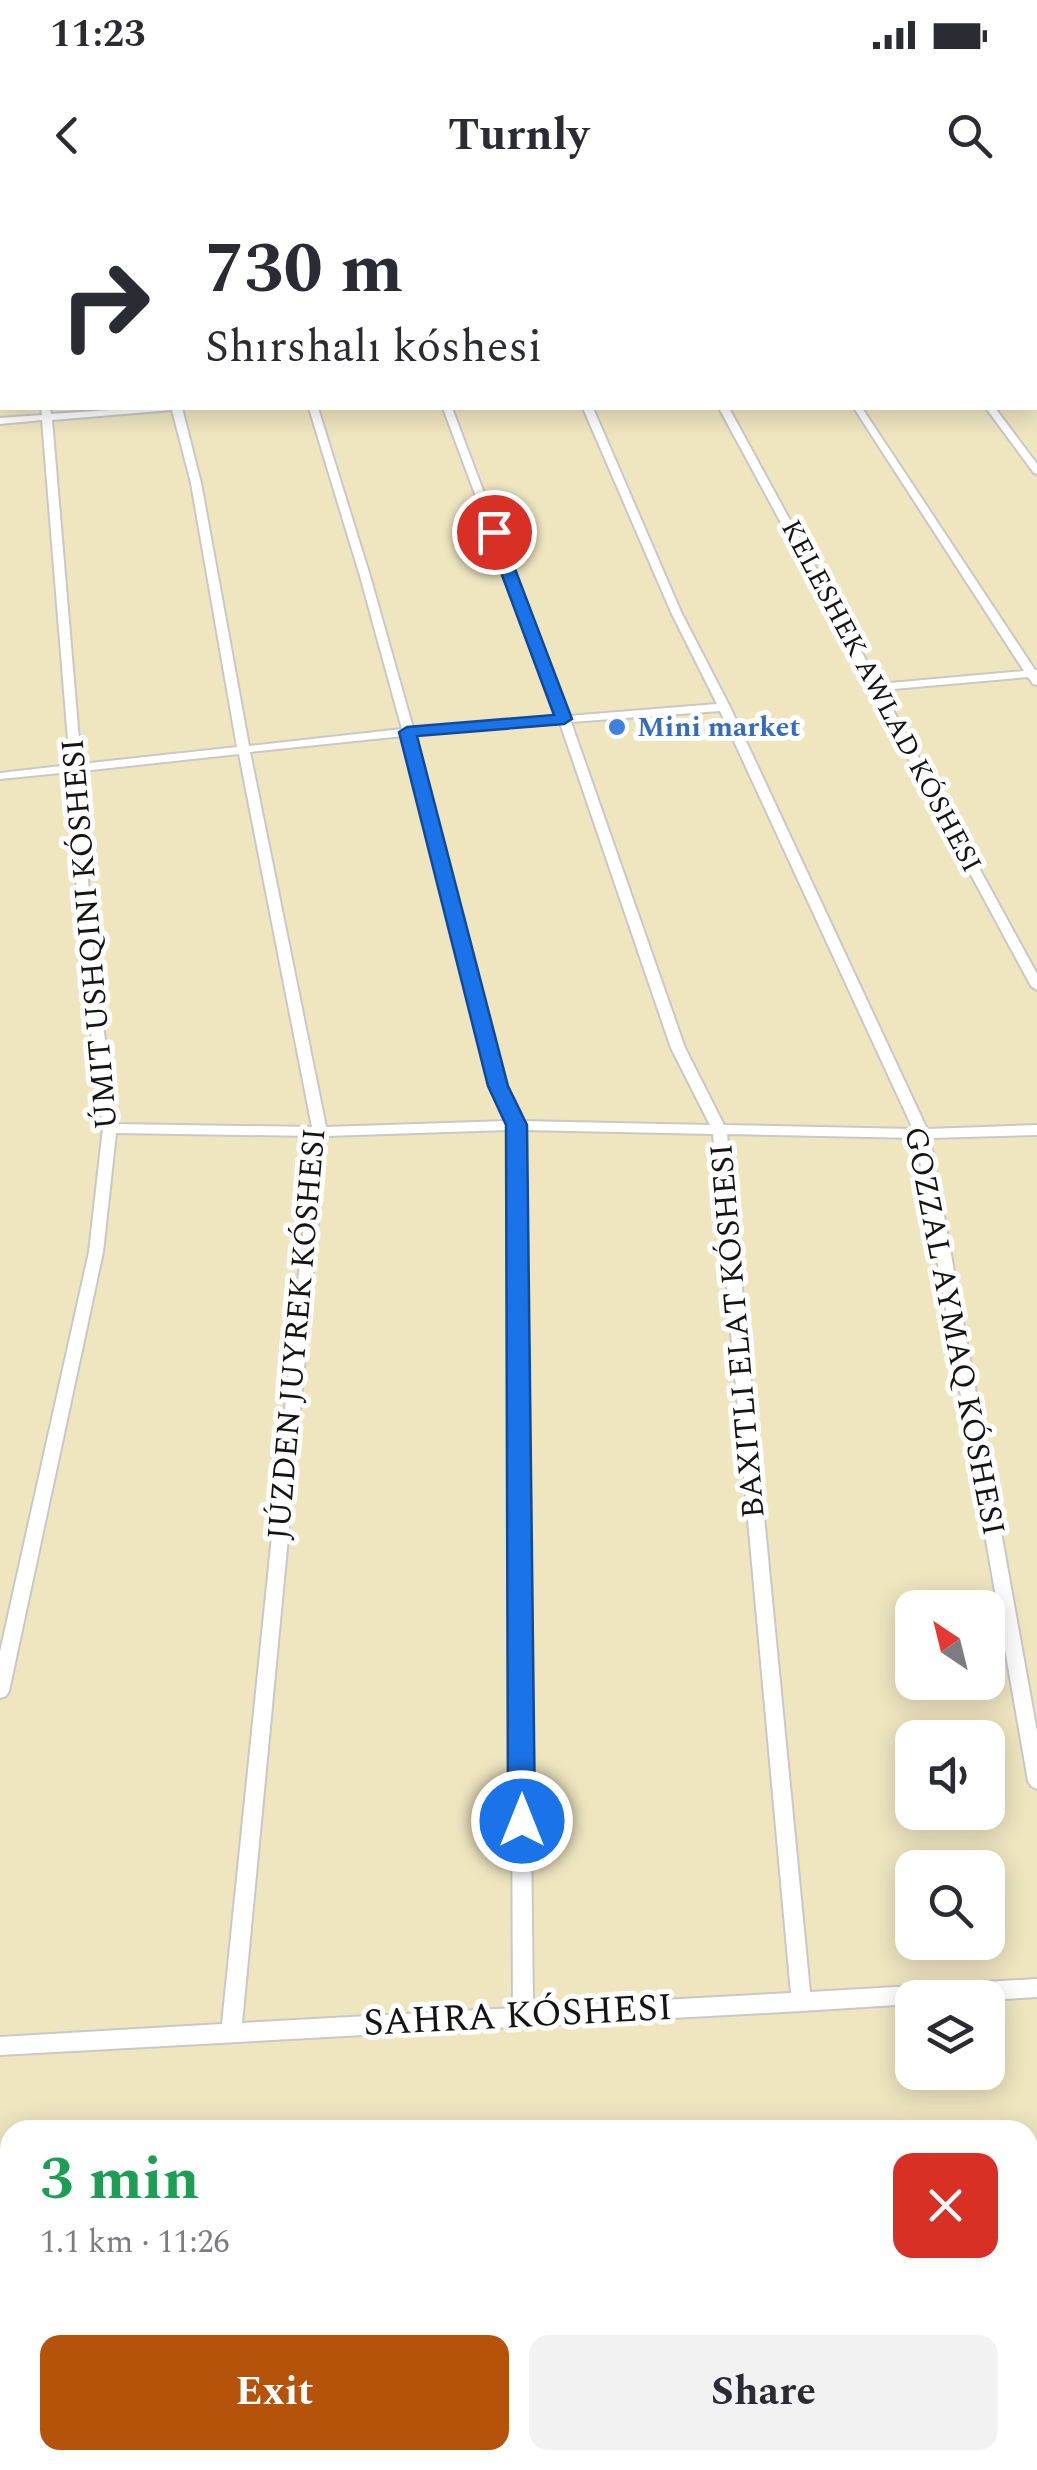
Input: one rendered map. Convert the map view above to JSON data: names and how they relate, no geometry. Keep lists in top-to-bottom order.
{
  "streets": {
    "street": [
      "KELESHEK AWLAD KÓSHESI",
      "GOZZAL AYMAQ KÓSHESI",
      "JÚZDEN JUYREK KÓSHESI",
      "SAHRA KÓSHESI"
    ]
  },
  "crossings": [
    ["JÚZDEN JUYREK KÓSHESI", "SAHRA KÓSHESI"]
  ],
  "places": ["Mini market"],
  "north": "top left",
  "page": {
    "status": "11:23",
    "header": "Turnly",
    "turn": ["730 m", "Shırshalı kóshesi"],
    "heading": ["3 min", "1.1 km · 11:26"],
    "buttons": ["Exit", "Share"]
  }
}
